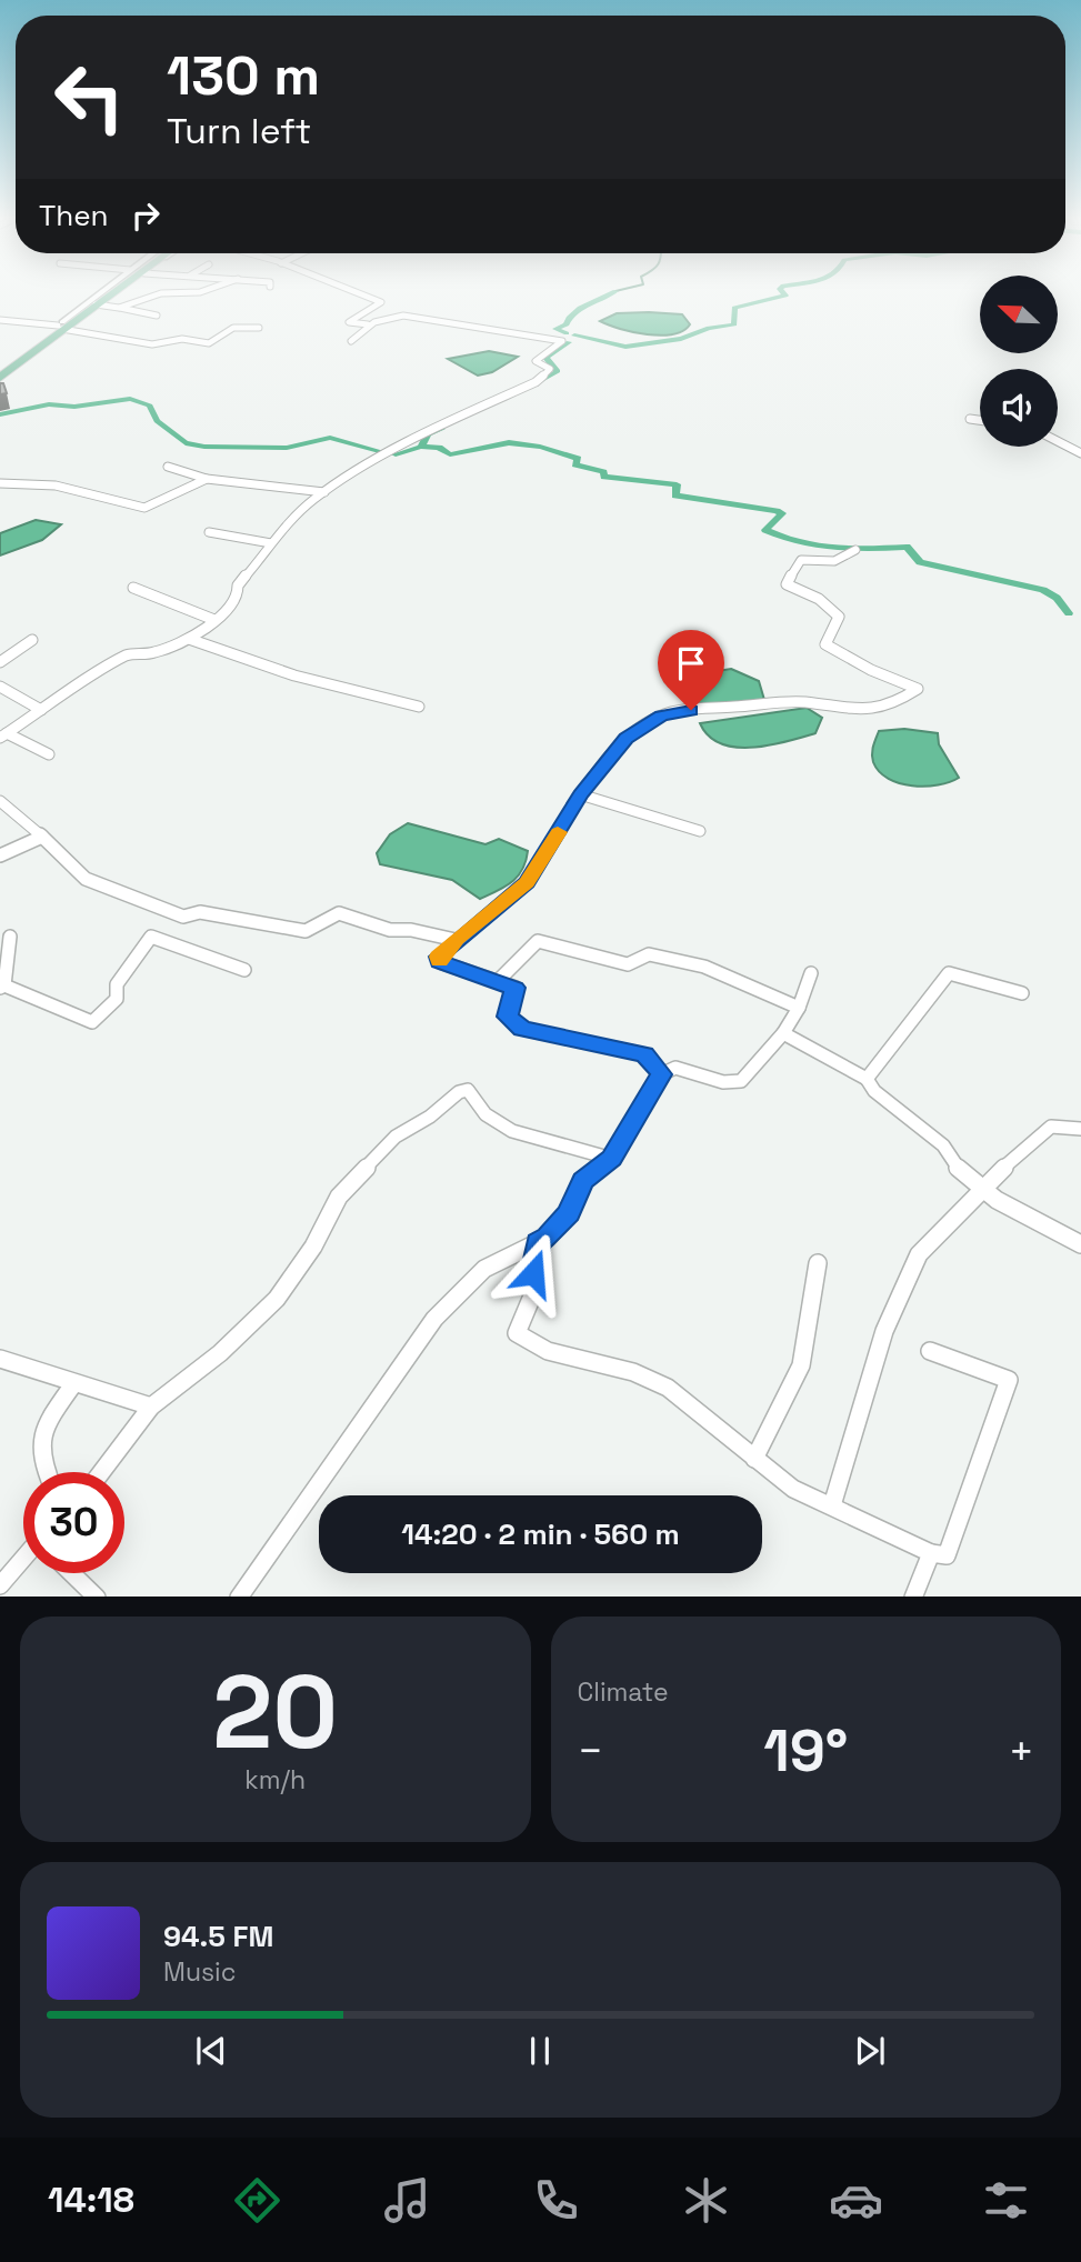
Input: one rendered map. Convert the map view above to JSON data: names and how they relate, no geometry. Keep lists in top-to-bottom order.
{
  "north": "top left",
  "page": {
    "turn": ["130 m", "Turn left"],
    "then": "Then",
    "limit": "30",
    "trip": "14:20 · 2 min · 560 m",
    "tile": [
      ["20", "km/h"],
      "Climate"
    ],
    "heat": ["−", "19°", "+"],
    "song": ["94.5 FM", "Music"],
    "tabs": "14:18"
  }
}
